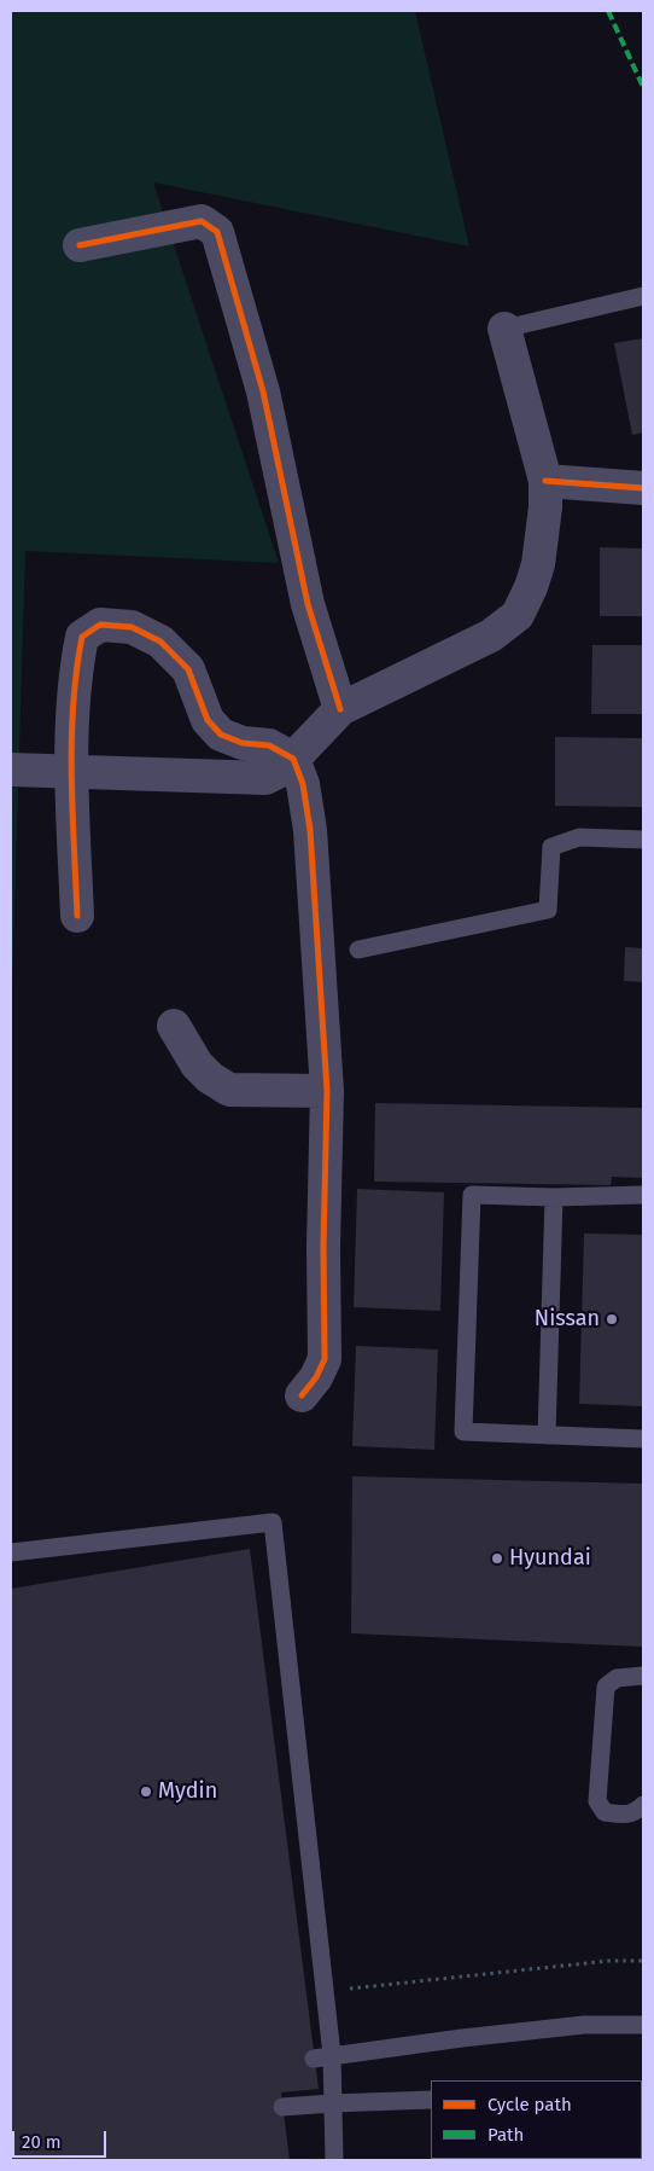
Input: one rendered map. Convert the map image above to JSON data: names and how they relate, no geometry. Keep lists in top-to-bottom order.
{
  "places": ["Nissan", "Hyundai", "Mydin"],
  "legend": ["Cycle path", "Path"],
  "scale_bar": "20 m"
}
